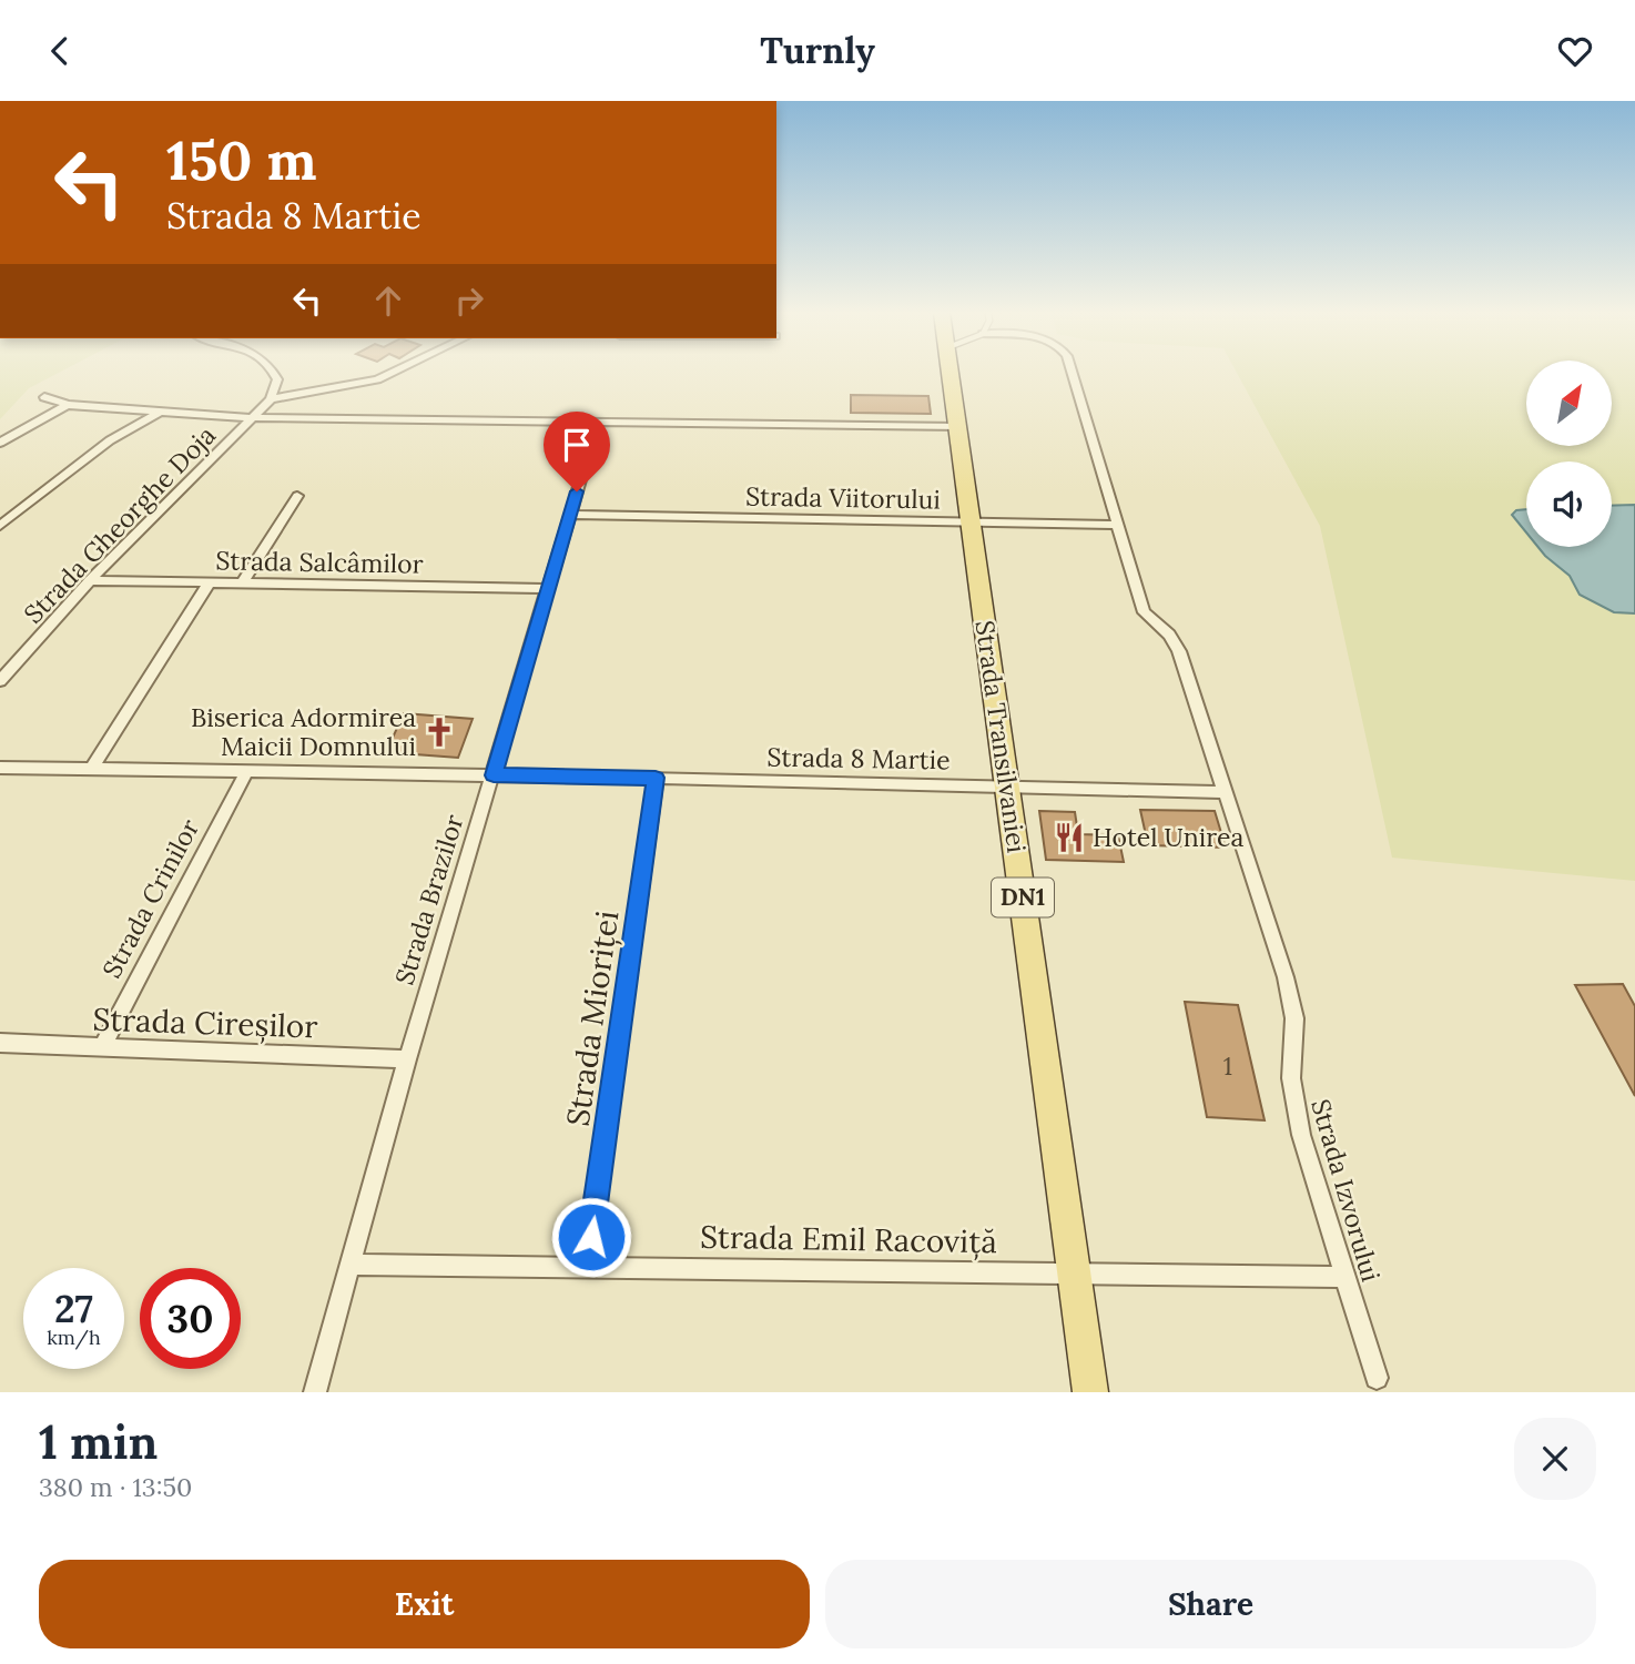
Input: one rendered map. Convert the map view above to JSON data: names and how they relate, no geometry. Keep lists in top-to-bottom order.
{
  "streets": {
    "main road": ["Strada Transilvaniei", "DN1"],
    "street": [
      "Strada Viitorului",
      "Strada Gheorghe Doja",
      "Strada Salcâmilor",
      "Strada 8 Martie",
      "Strada Crinilor",
      "Strada Brazilor",
      "Strada Mioriței",
      "Strada Cireșilor",
      "Strada Izvorului",
      "Strada Emil Racoviță"
    ]
  },
  "crossings": [
    ["Strada Viitorului", "Strada Transilvaniei"],
    ["Strada Viitorului", "Strada Brazilor"],
    ["Strada Viitorului", "Strada Izvorului"],
    ["Strada Gheorghe Doja", "Strada Salcâmilor"],
    ["Strada Salcâmilor", "Strada Brazilor"],
    ["Strada Transilvaniei", "Strada 8 Martie"],
    ["Strada Transilvaniei", "Strada Emil Racoviță"],
    ["Strada 8 Martie", "Strada Crinilor"],
    ["Strada 8 Martie", "Strada Brazilor"],
    ["Strada 8 Martie", "Strada Mioriței"],
    ["Strada 8 Martie", "Strada Izvorului"],
    ["Strada Crinilor", "Strada Cireșilor"],
    ["Strada Brazilor", "Strada Cireșilor"],
    ["Strada Brazilor", "Strada Emil Racoviță"],
    ["Strada Mioriței", "Strada Emil Racoviță"],
    ["Strada Izvorului", "Strada Emil Racoviță"]
  ],
  "places": {
    "church": ["Biserica Adormirea Maicii Domnului"],
    "restaurant": ["Hotel Unirea"]
  },
  "house_numbers": ["1"],
  "north": "top right",
  "page": {
    "header": "Turnly",
    "turn": ["150 m", "Strada 8 Martie"],
    "speed": "27 km/h",
    "limit": "30",
    "heading": ["1 min", "380 m · 13:50"],
    "buttons": ["Exit", "Share"]
  }
}
